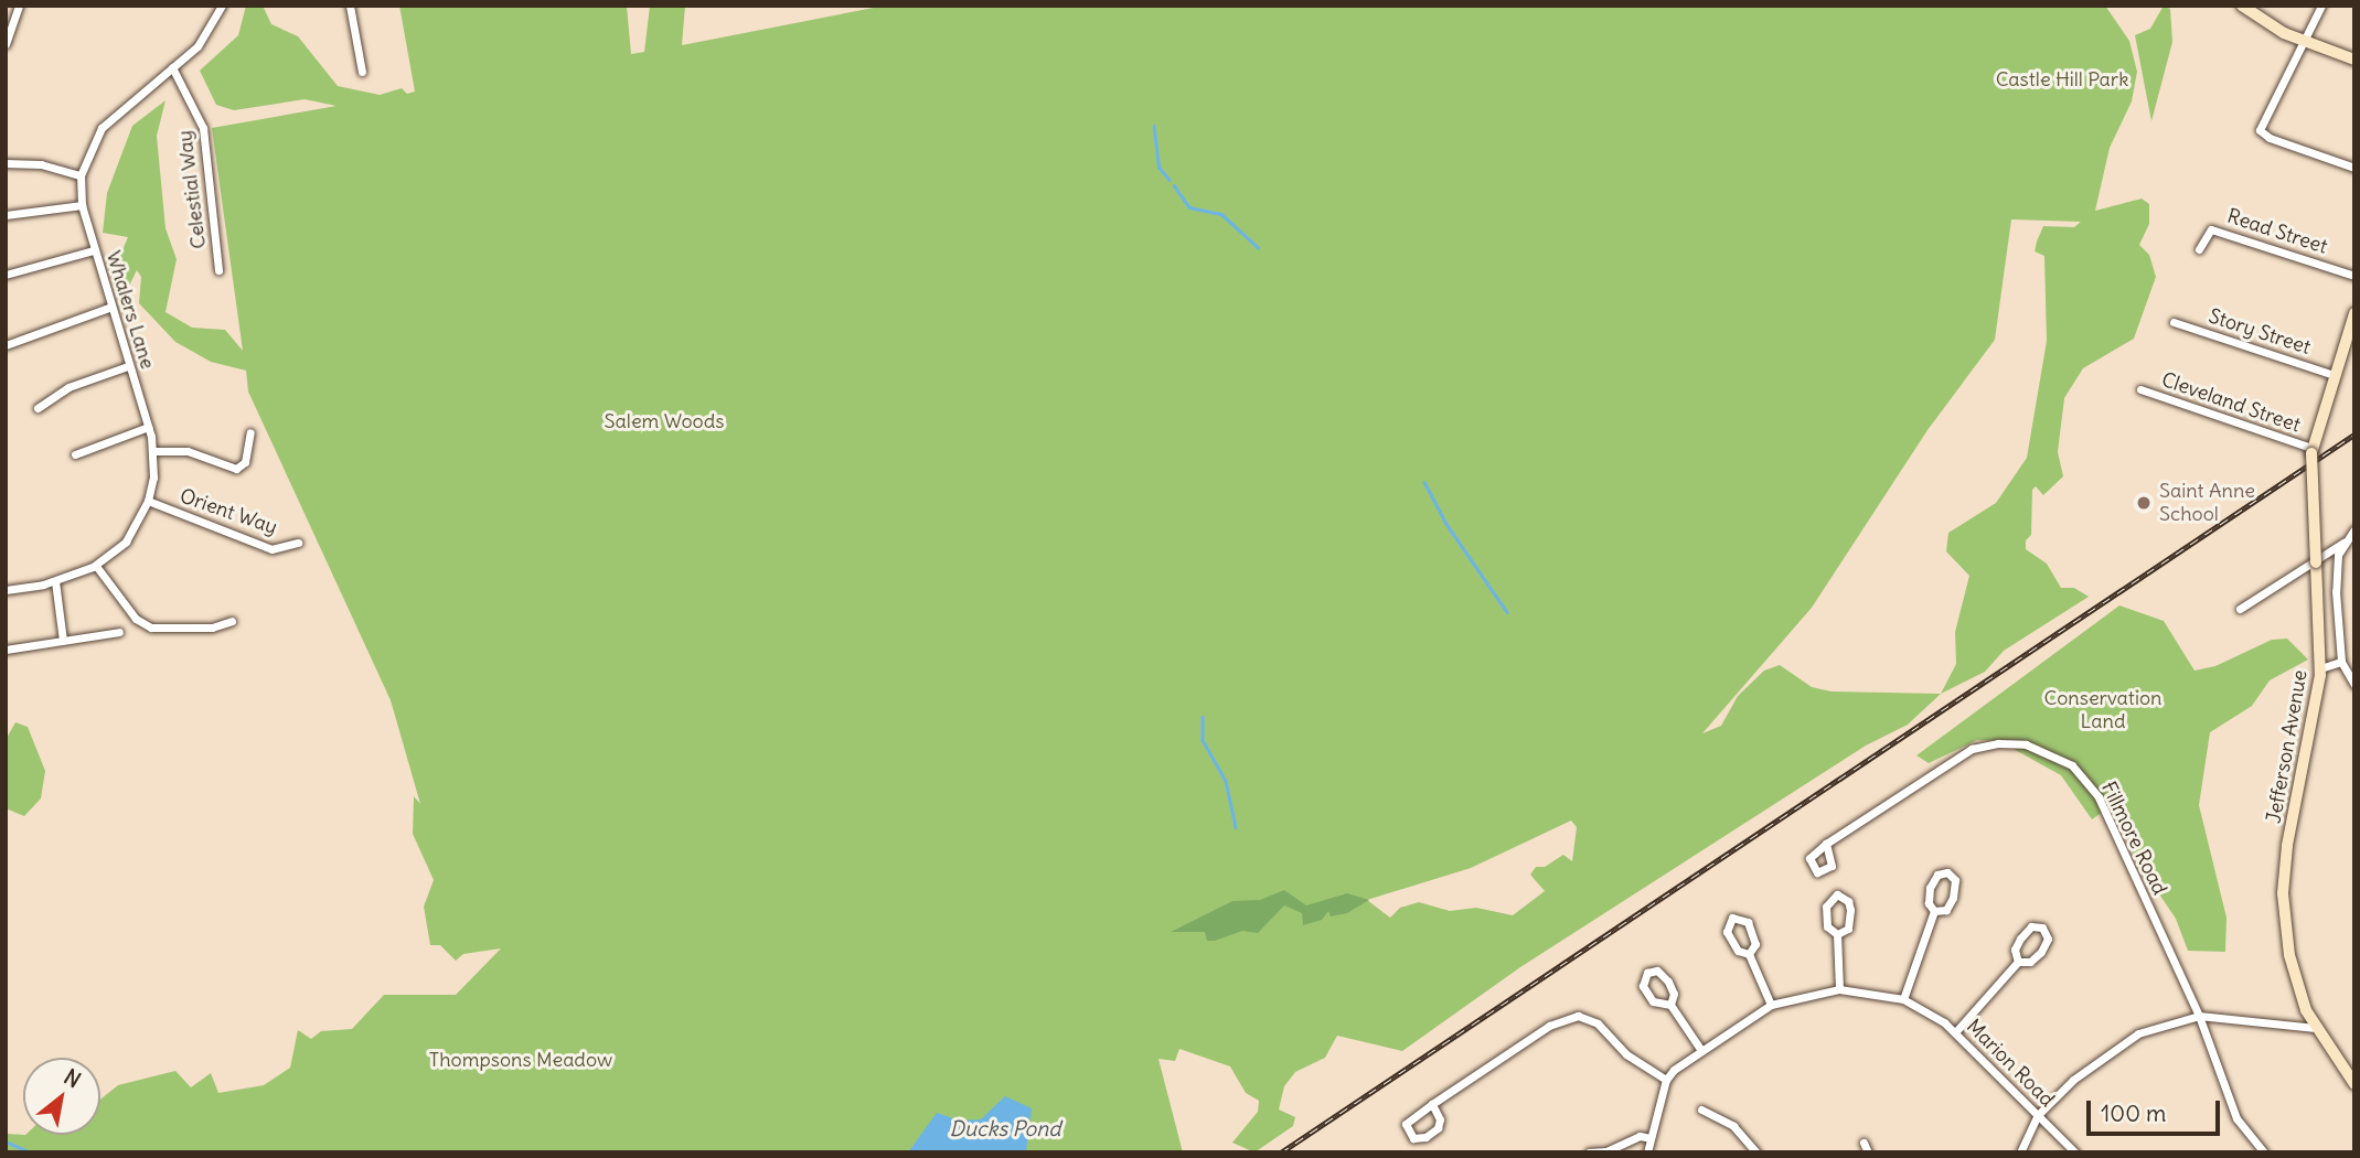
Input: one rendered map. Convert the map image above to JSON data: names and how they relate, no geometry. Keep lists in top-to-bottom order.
{
  "streets": {
    "main road": ["Jefferson Avenue"],
    "street": [
      "Celestial Way",
      "Read Street",
      "Whalers Lane",
      "Story Street",
      "Cleveland Street",
      "Orient Way",
      "Fillmore Road",
      "Marion Road"
    ]
  },
  "crossings": [
    ["Celestial Way", "Whalers Lane"],
    ["Whalers Lane", "Orient Way"],
    ["Story Street", "Jefferson Avenue"],
    ["Cleveland Street", "Jefferson Avenue"]
  ],
  "water": ["Ducks Pond"],
  "parks": [
    "Castle Hill Park",
    "Salem Woods",
    "Conservation Land",
    "Thompsons Meadow"
  ],
  "places": ["Saint Anne School"],
  "scale_bar": "100 m",
  "north": "top right"
}
